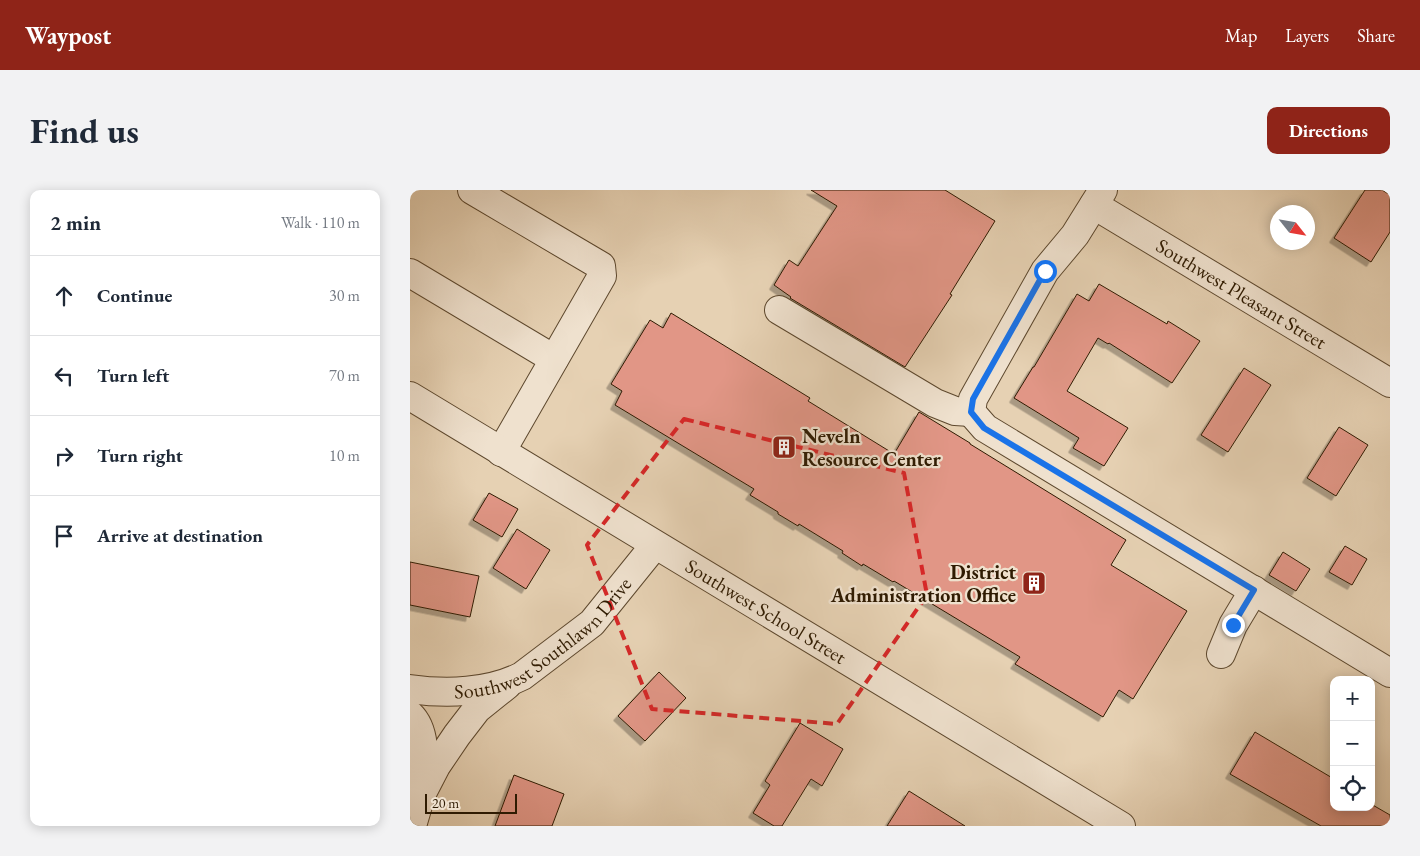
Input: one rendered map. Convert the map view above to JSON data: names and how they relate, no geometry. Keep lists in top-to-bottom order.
{
  "streets": {
    "street": ["Southwest Pleasant Street", "Southwest School Street", "Southwest Southlawn Drive"]
  },
  "crossings": [
    ["Southwest School Street", "Southwest Southlawn Drive"]
  ],
  "places": {
    "building": ["Neveln Resource Center", "District Administration Office"]
  },
  "scale_bar": "20 m",
  "north": "bottom right",
  "page": {
    "header": "Waypost",
    "nav": ["Map", "Layers", "Share"],
    "buttons": "Directions",
    "title": "Find us",
    "heading": ["2 min", "Walk · 110 m"],
    "list": [
      ["Continue", "30 m"],
      ["Turn left", "70 m"],
      ["Turn right", "10 m"],
      "Arrive at destination"
    ],
    "map_buttons": ["+", "−"],
    "scale": "20 m"
  }
}
